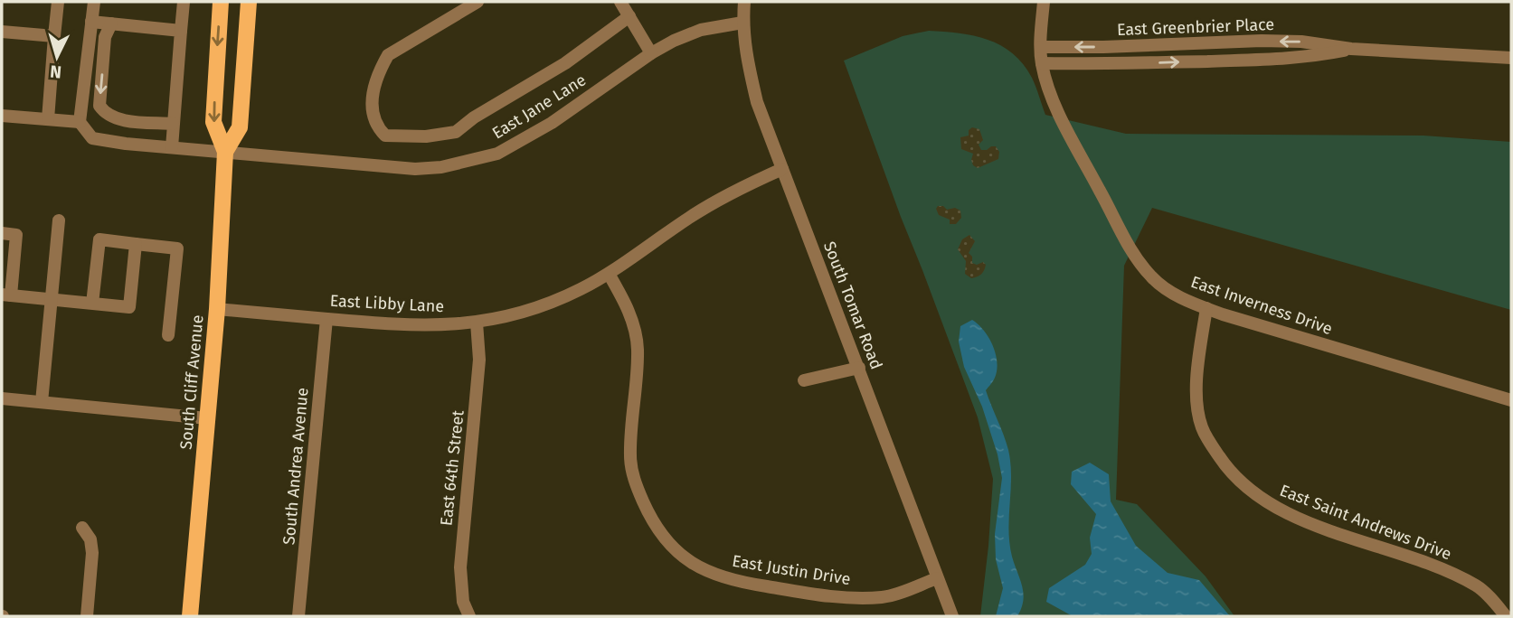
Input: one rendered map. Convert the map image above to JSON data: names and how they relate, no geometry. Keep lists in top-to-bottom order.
{
  "streets": {
    "main road": ["South Cliff Avenue"],
    "street": [
      "East Greenbrier Place",
      "East Jane Lane",
      "East Libby Lane",
      "South Tomar Road",
      "East Inverness Drive",
      "South Andrea Avenue",
      "East 64th Street",
      "East Saint Andrews Drive",
      "East Justin Drive"
    ]
  },
  "crossings": [
    ["East Greenbrier Place", "East Inverness Drive"],
    ["East Jane Lane", "South Tomar Road"],
    ["East Jane Lane", "South Cliff Avenue"],
    ["East Libby Lane", "South Tomar Road"],
    ["East Libby Lane", "South Cliff Avenue"],
    ["East Libby Lane", "South Andrea Avenue"],
    ["East Libby Lane", "East 64th Street"],
    ["East Libby Lane", "East Justin Drive"],
    ["South Tomar Road", "East Justin Drive"],
    ["East Inverness Drive", "East Saint Andrews Drive"]
  ],
  "north": "bottom"
}
